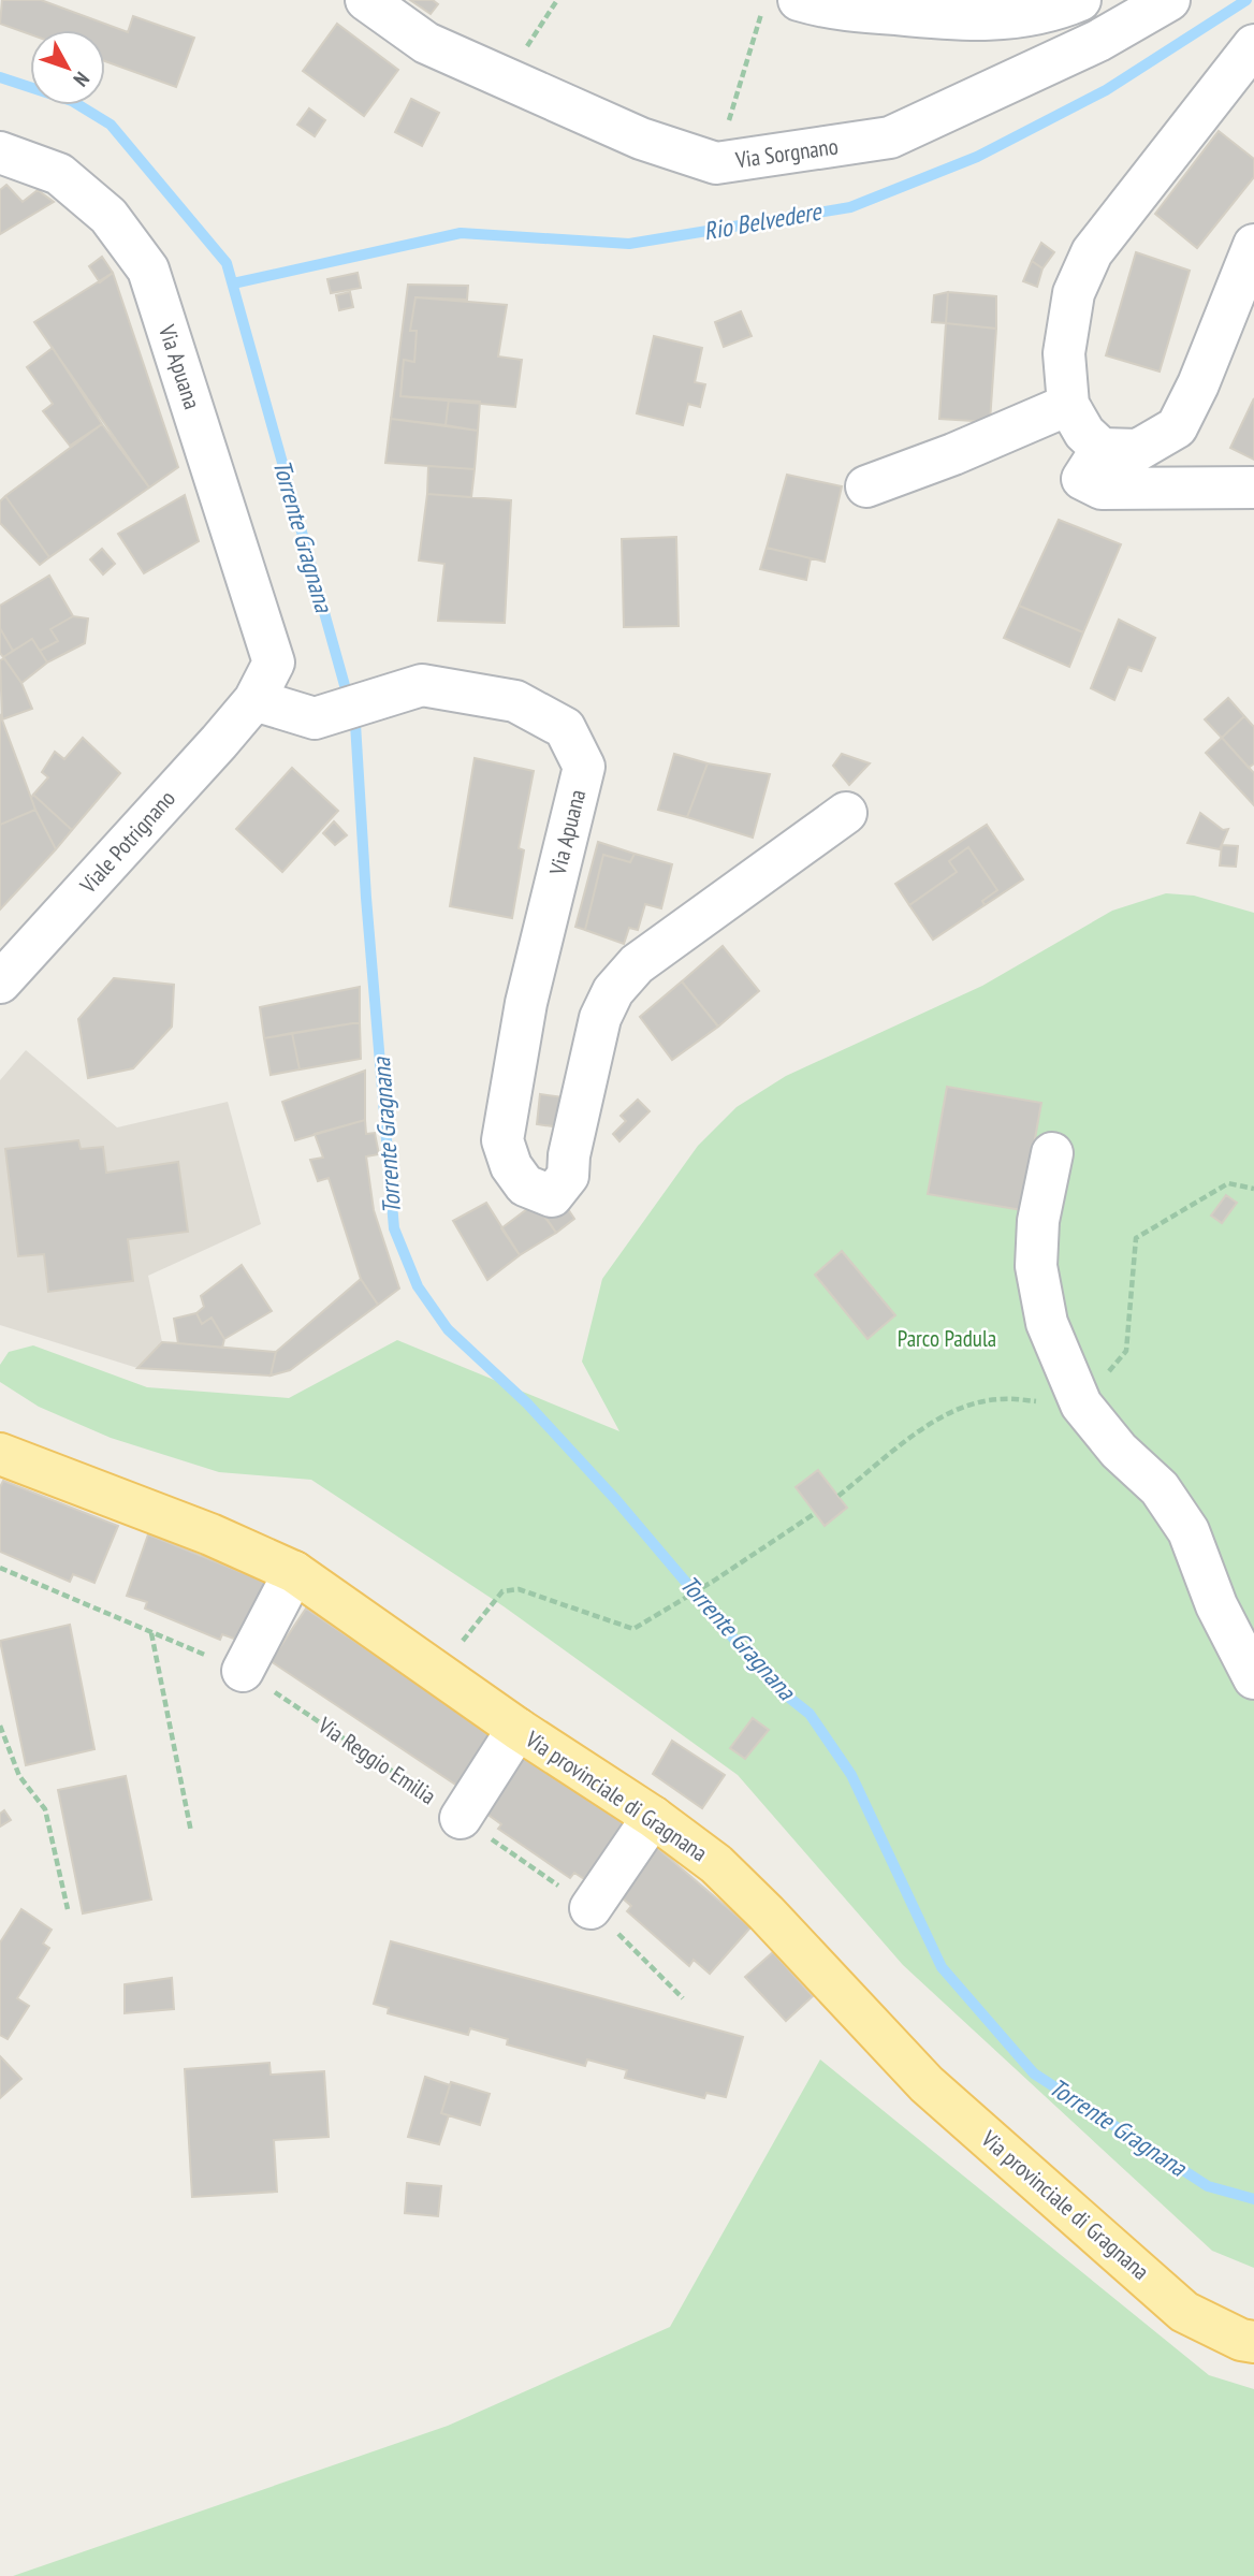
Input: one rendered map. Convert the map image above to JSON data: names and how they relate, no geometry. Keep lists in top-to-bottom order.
{
  "streets": {
    "main road": ["Via provinciale di Gragnana"],
    "street": ["Via Sorgnano", "Via Apuana", "Viale Potrignano"],
    "path": ["Via Reggio Emilia"]
  },
  "crossings": [
    ["Via Apuana", "Viale Potrignano"]
  ],
  "water": ["Rio Belvedere", "Torrente Gragnana"],
  "parks": ["Parco Padula"],
  "north": "bottom right"
}
